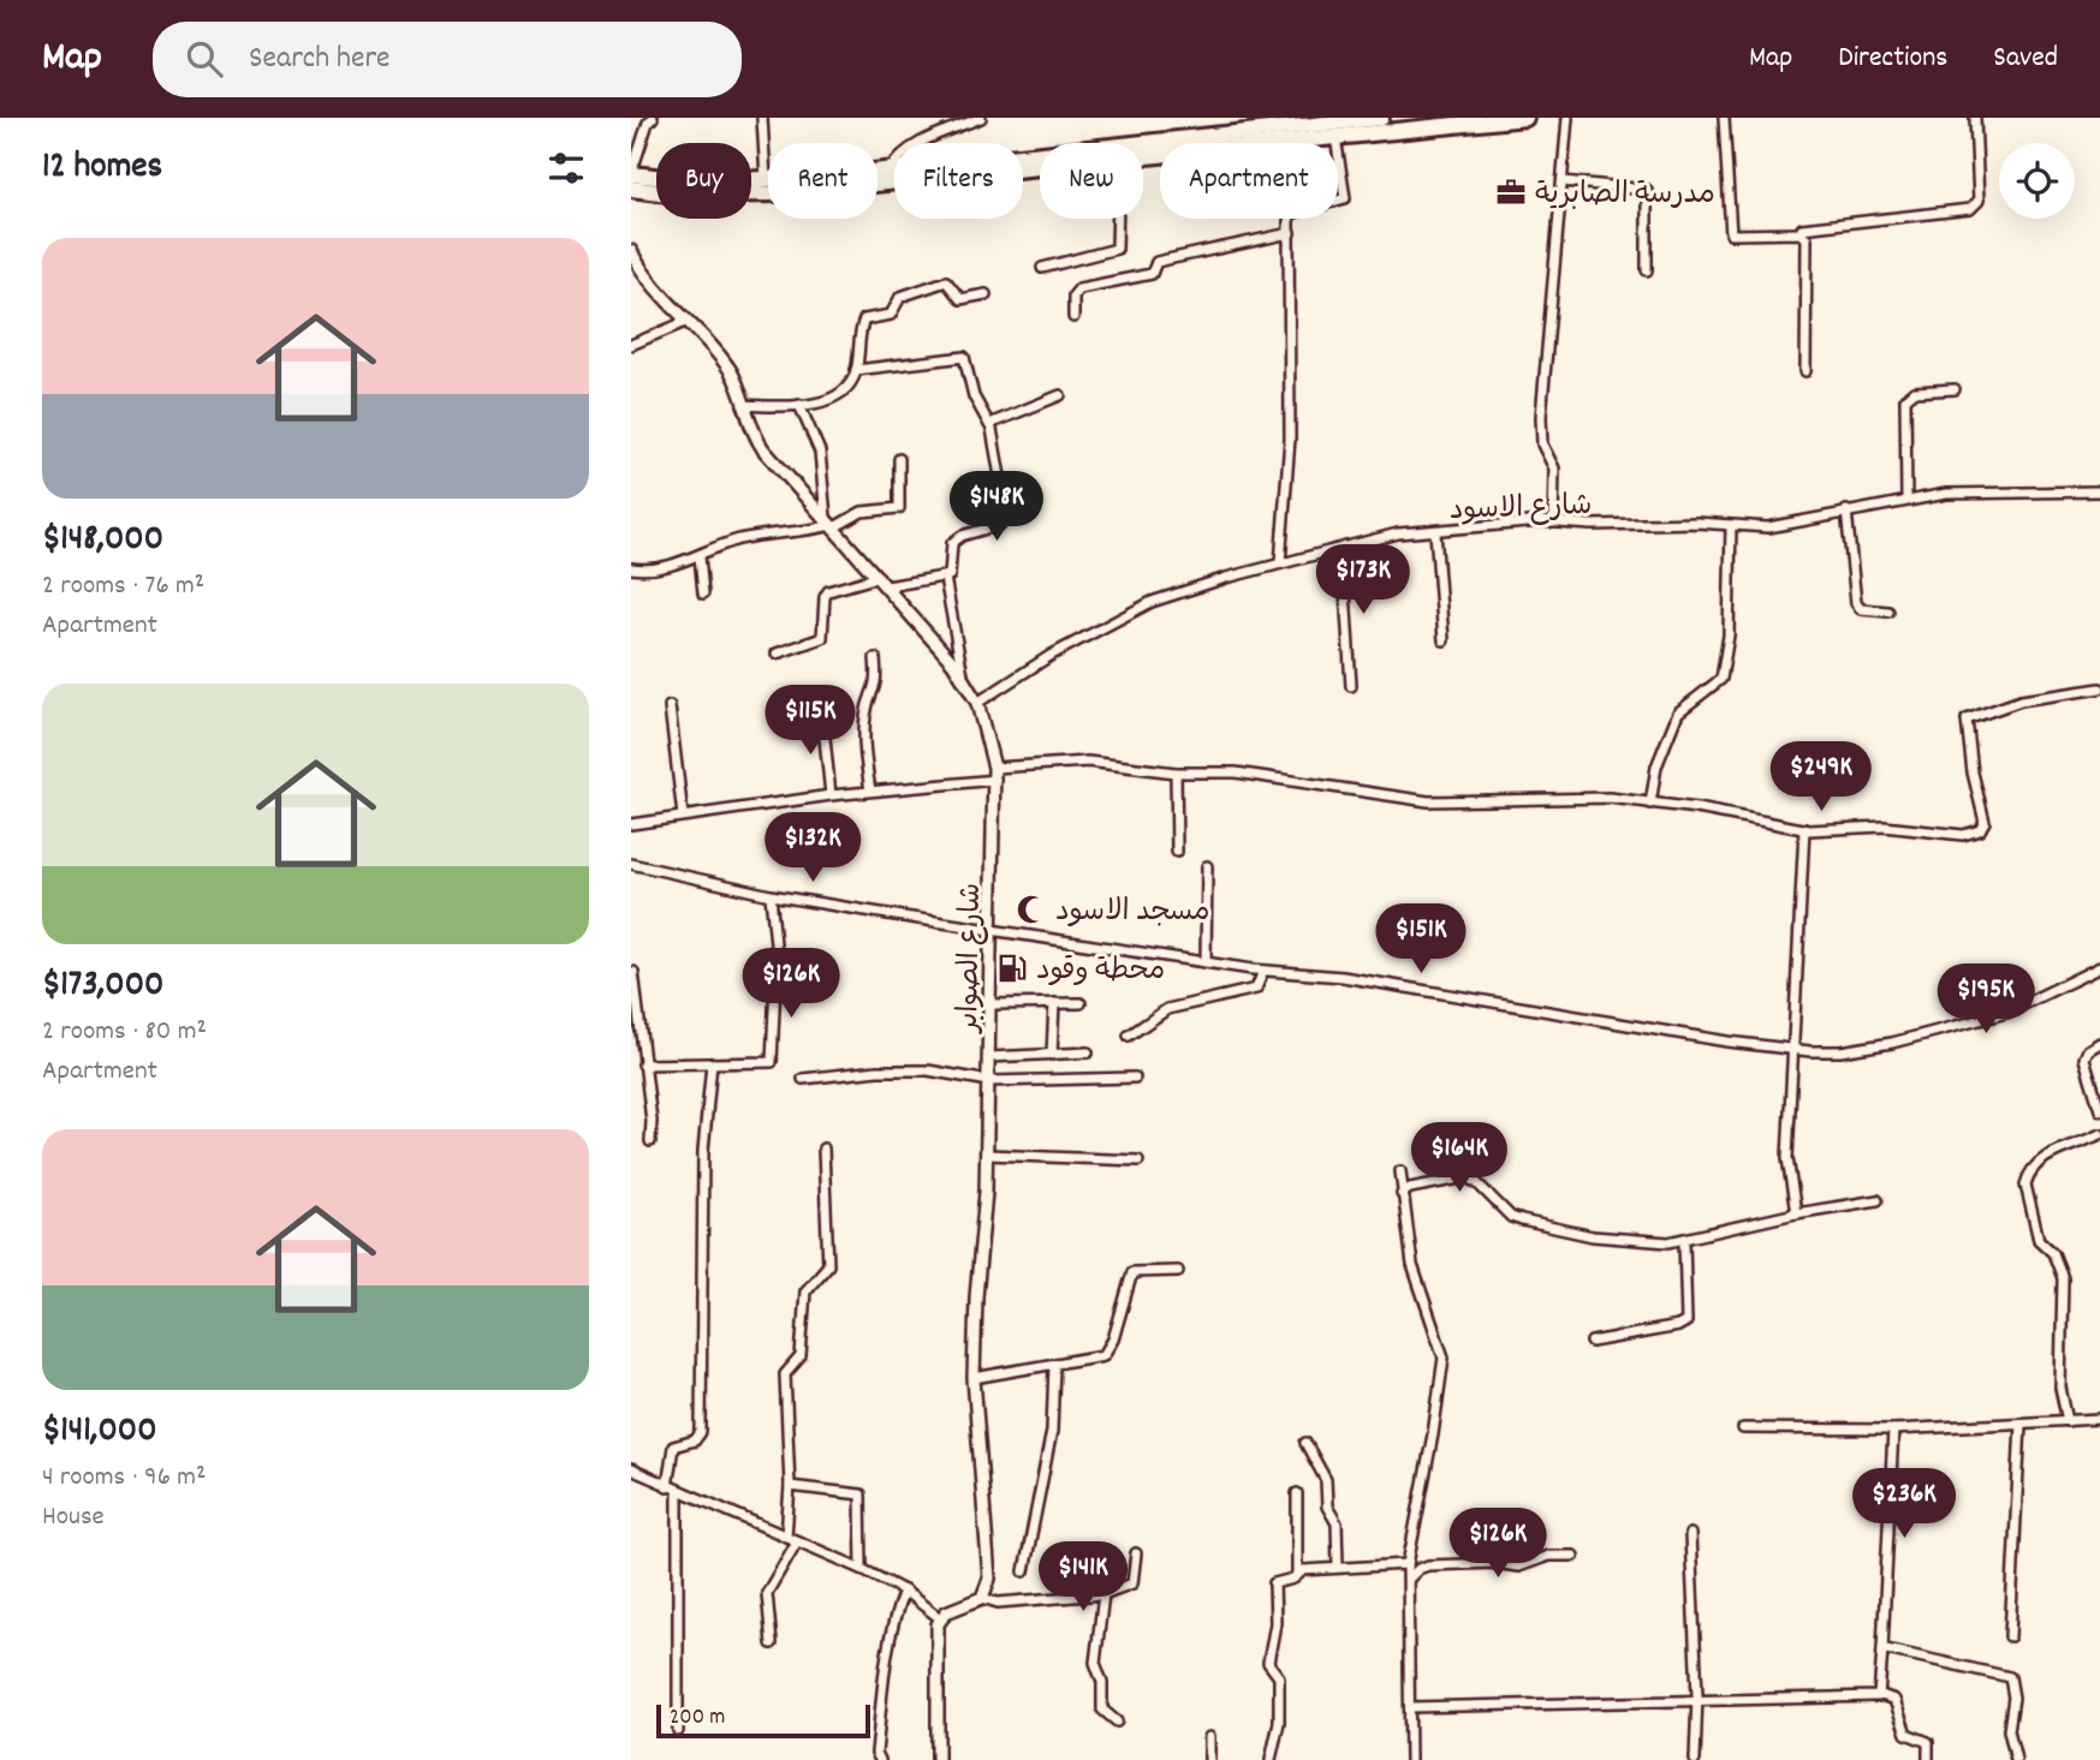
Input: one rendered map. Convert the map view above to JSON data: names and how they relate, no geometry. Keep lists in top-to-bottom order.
{
  "streets": {
    "street": ["شارع الاسود", "شارع الصوابر"]
  },
  "crossings": [
    ["شارع الاسود", "شارع الصوابر"]
  ],
  "places": {
    "office": ["مدرسة الصابرية"],
    "mosque": ["مسجد الاسود"],
    "fuel station": ["محطة وقود"]
  },
  "scale_bar": "200 m",
  "page": {
    "header": "Map",
    "search": "Search here",
    "nav": ["Map", "Directions", "Saved"],
    "heading": "12 homes",
    "chip": [
      "Buy",
      "Rent",
      "Filters",
      "New",
      "Apartment"
    ],
    "list": [
      {
        "name": "$148,000",
        "note": "2 rooms · 76 m² · Apartment"
      },
      {
        "name": "$173,000",
        "note": "2 rooms · 80 m² · Apartment"
      },
      {
        "name": "$141,000",
        "note": "4 rooms · 96 m² · House"
      }
    ],
    "price": [
      "$148K",
      "$173K",
      "$115K",
      "$249K",
      "$132K",
      "$151K",
      "$126K",
      "$195K",
      "$164K",
      "$236K",
      "$126K",
      "$141K"
    ],
    "scale": "200 m"
  }
}
